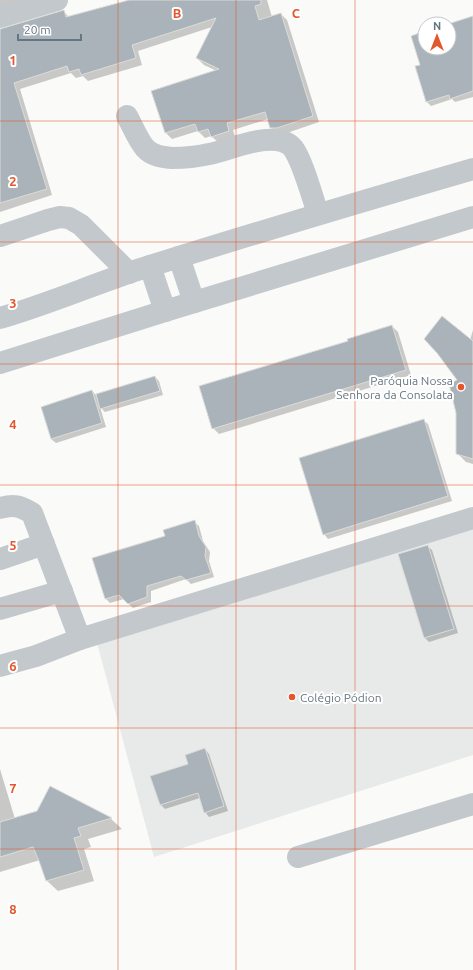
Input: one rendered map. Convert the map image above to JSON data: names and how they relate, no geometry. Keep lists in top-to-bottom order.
{
  "places": ["Paróquia Nossa Senhora da Consolata", "Colégio Pódion"],
  "scale_bar": "20 m",
  "north": "top",
  "grid": {
    "columns": ["B", "C"],
    "rows": [
      "1",
      "2",
      "3",
      "4",
      "5",
      "6",
      "7",
      "8"
    ]
  }
}
